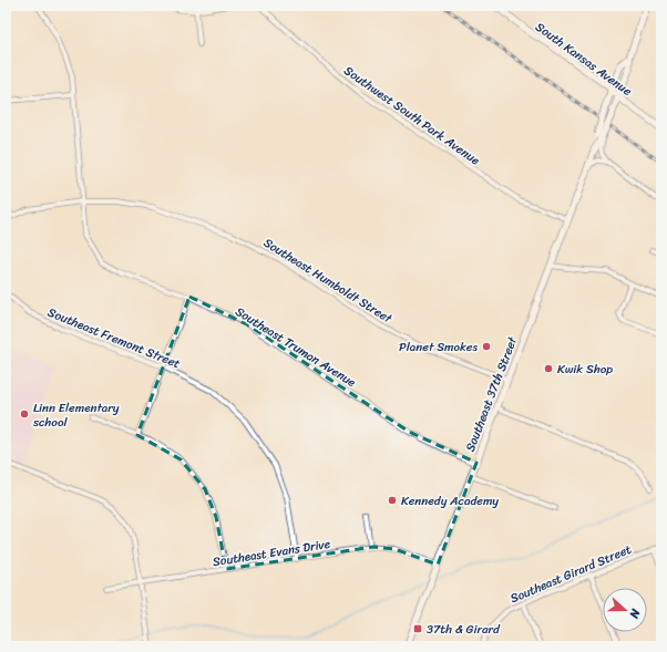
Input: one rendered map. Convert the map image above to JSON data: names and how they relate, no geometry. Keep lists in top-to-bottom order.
{
  "streets": {
    "main road": ["South Kansas Avenue", "Southeast 37th Street"],
    "street": [
      "Southwest South Park Avenue",
      "Southeast Humboldt Street",
      "Southeast Fremont Street",
      "Southeast Truman Avenue",
      "Southeast Evans Drive",
      "Southeast Girard Street"
    ]
  },
  "crossings": [
    ["Southwest South Park Avenue", "Southeast 37th Street"],
    ["Southeast Humboldt Street", "Southeast Truman Avenue"],
    ["Southeast Humboldt Street", "Southeast 37th Street"],
    ["Southeast Fremont Street", "Southeast Evans Drive"],
    ["Southeast Truman Avenue", "Southeast 37th Street"],
    ["Southeast 37th Street", "Southeast Evans Drive"]
  ],
  "places": {
    "other": [
      "Planet Smokes",
      "Kwik Shop",
      "Linn Elementary school",
      "Kennedy Academy"
    ],
    "transit": ["37th & Girard"]
  },
  "north": "right"
}
